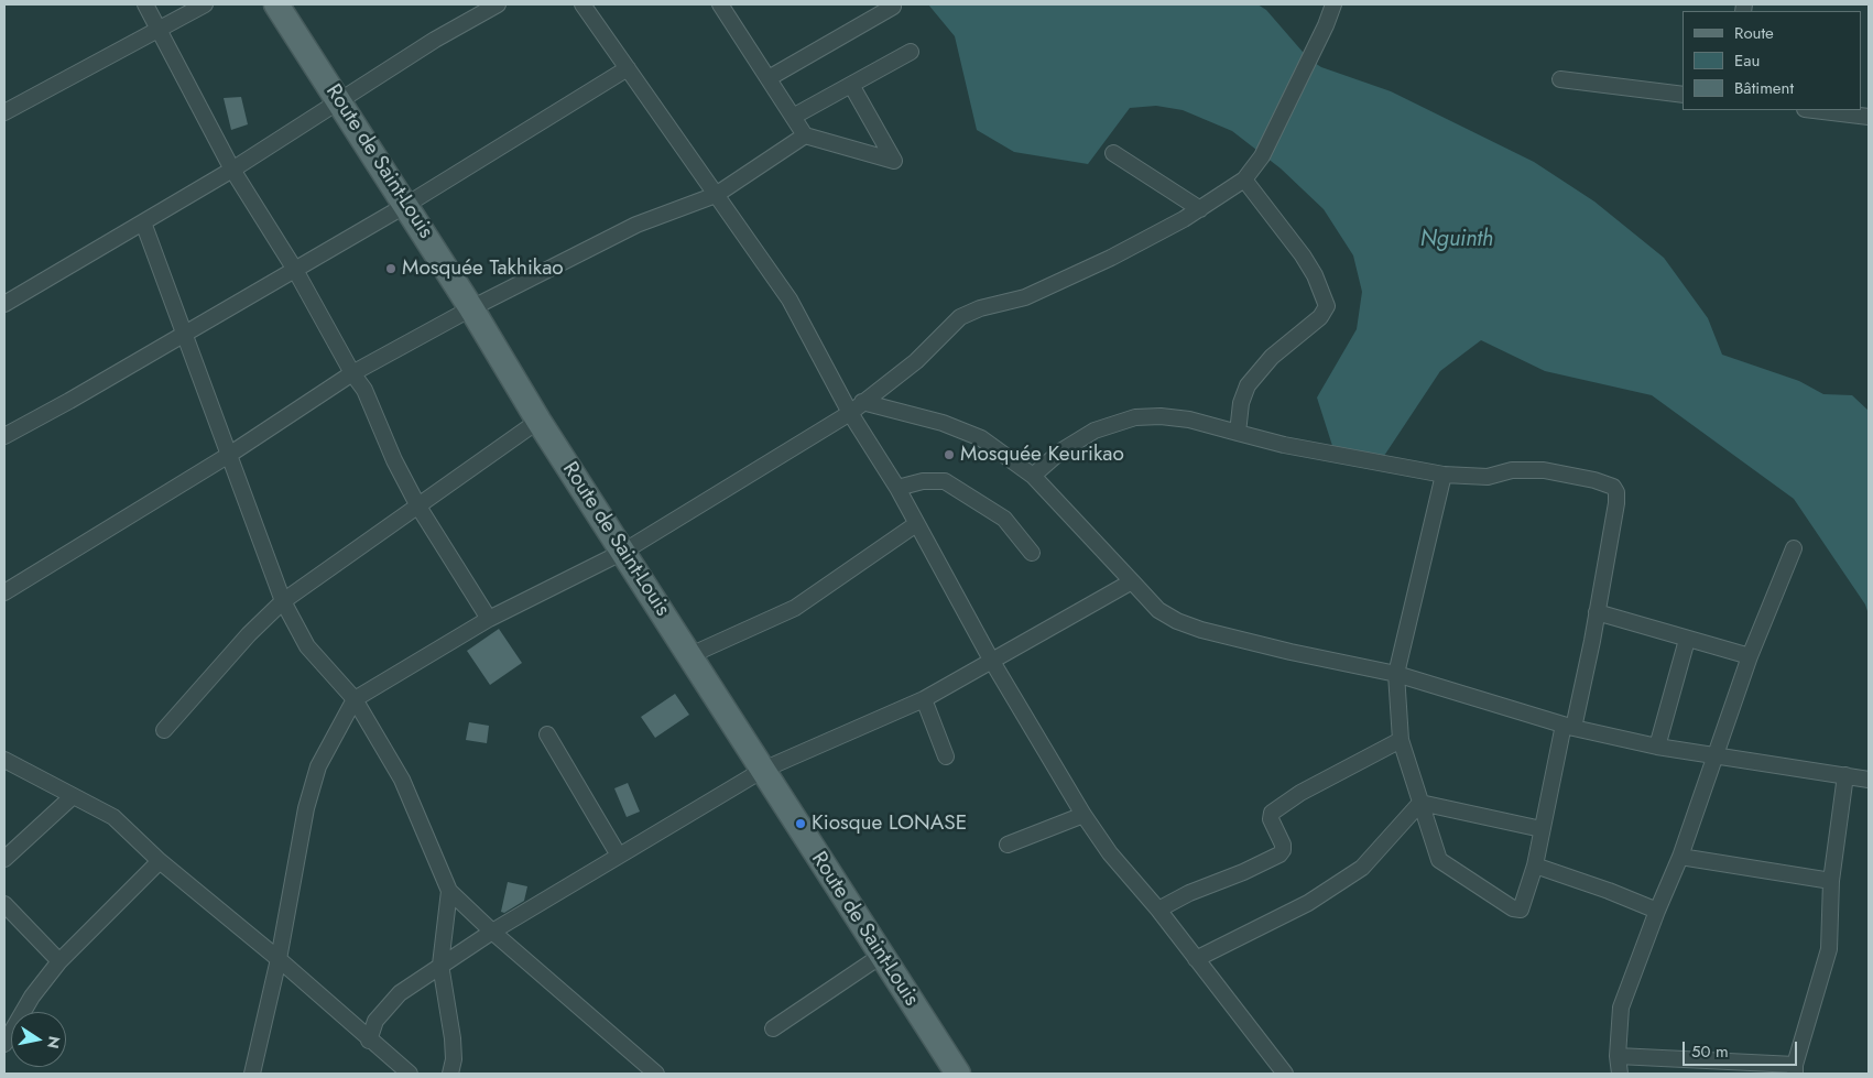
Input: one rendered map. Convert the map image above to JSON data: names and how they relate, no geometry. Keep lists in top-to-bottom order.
{
  "streets": {
    "main road": ["Route de Saint-Louis"]
  },
  "water": ["Nguinth"],
  "places": ["Mosquée Takhikao", "Mosquée Keurikao", "Kiosque LONASE"],
  "legend": ["Route", "Eau", "Bâtiment"],
  "scale_bar": "50 m",
  "north": "right"
}
